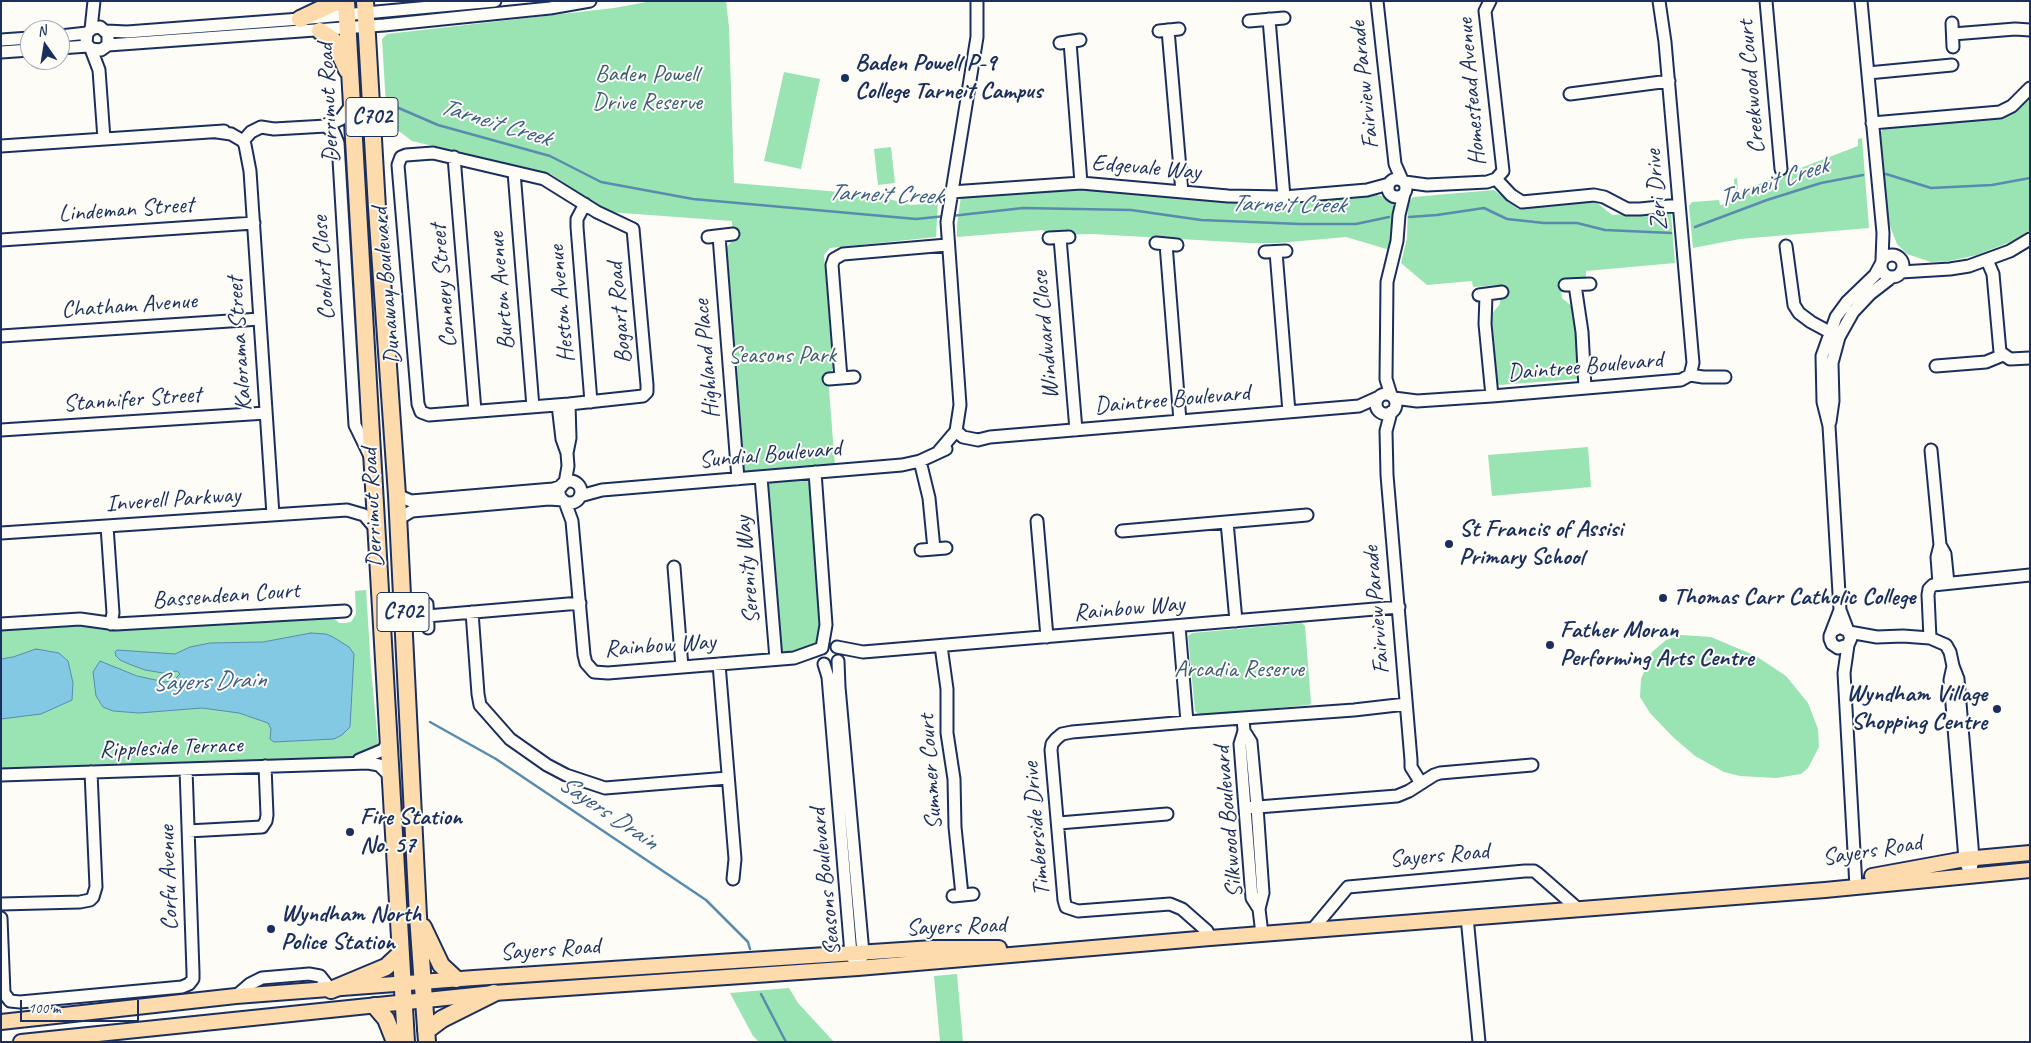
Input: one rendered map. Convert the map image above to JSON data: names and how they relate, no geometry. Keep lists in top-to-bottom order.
{
  "streets": {
    "highway": ["Derrimut Road", "C702"],
    "main road": ["Sayers Road"],
    "street": [
      "Fairview Parade",
      "Creekwood Court",
      "Homestead Avenue",
      "Edgevale Way",
      "Zeri Drive",
      "Lindeman Street",
      "Coolart Close",
      "Dunaway Boulevard",
      "Connery Street",
      "Burton Avenue",
      "Heston Avenue",
      "Chatham Avenue",
      "Bogart Road",
      "Windward Close",
      "Kalorama Street",
      "Highland Place",
      "Daintree Boulevard",
      "Stannifer Street",
      "Sundial Boulevard",
      "Inverell Parkway",
      "Serenity Way",
      "Bassendean Court",
      "Rainbow Way",
      "Rippleside Terrace",
      "Summer Court",
      "Silkwood Boulevard",
      "Timberside Drive",
      "Corfu Avenue",
      "Seasons Boulevard"
    ]
  },
  "crossings": [
    ["Fairview Parade", "Edgevale Way"],
    ["Fairview Parade", "Daintree Boulevard"],
    ["Fairview Parade", "Rainbow Way"],
    ["Homestead Avenue", "Edgevale Way"],
    ["Derrimut Road", "Coolart Close"],
    ["Derrimut Road", "Sundial Boulevard"],
    ["Derrimut Road", "Inverell Parkway"],
    ["Derrimut Road", "Rippleside Terrace"],
    ["Derrimut Road", "Sayers Road"],
    ["Zeri Drive", "Daintree Boulevard"],
    ["Lindeman Street", "Kalorama Street"],
    ["Dunaway Boulevard", "Connery Street"],
    ["Heston Avenue", "Bogart Road"],
    ["Chatham Avenue", "Kalorama Street"],
    ["Windward Close", "Daintree Boulevard"],
    ["Kalorama Street", "Stannifer Street"],
    ["Kalorama Street", "Inverell Parkway"],
    ["Highland Place", "Sundial Boulevard"],
    ["Daintree Boulevard", "Sundial Boulevard"],
    ["Sundial Boulevard", "Serenity Way"],
    ["Sundial Boulevard", "Rainbow Way"],
    ["Serenity Way", "Rainbow Way"],
    ["Rainbow Way", "Summer Court"],
    ["Rainbow Way", "Seasons Boulevard"],
    ["Rippleside Terrace", "Corfu Avenue"],
    ["Silkwood Boulevard", "Sayers Road"],
    ["Timberside Drive", "Sayers Road"],
    ["Sayers Road", "Seasons Boulevard"]
  ],
  "water": ["Tarneit Creek", "Sayers Drain"],
  "parks": ["Baden Powell Drive Reserve", "Seasons Park", "Arcadia Reserve"],
  "places": [
    "Baden Powell P-9 College Tarneit Campus",
    "St Francis of Assisi Primary School",
    "Thomas Carr Catholic College",
    "Father Moran Performing Arts Centre",
    "Wyndham Village Shopping Centre",
    "Fire Station No. 57",
    "Wyndham North Police Station"
  ],
  "scale_bar": "100 m",
  "north": "top"
}
